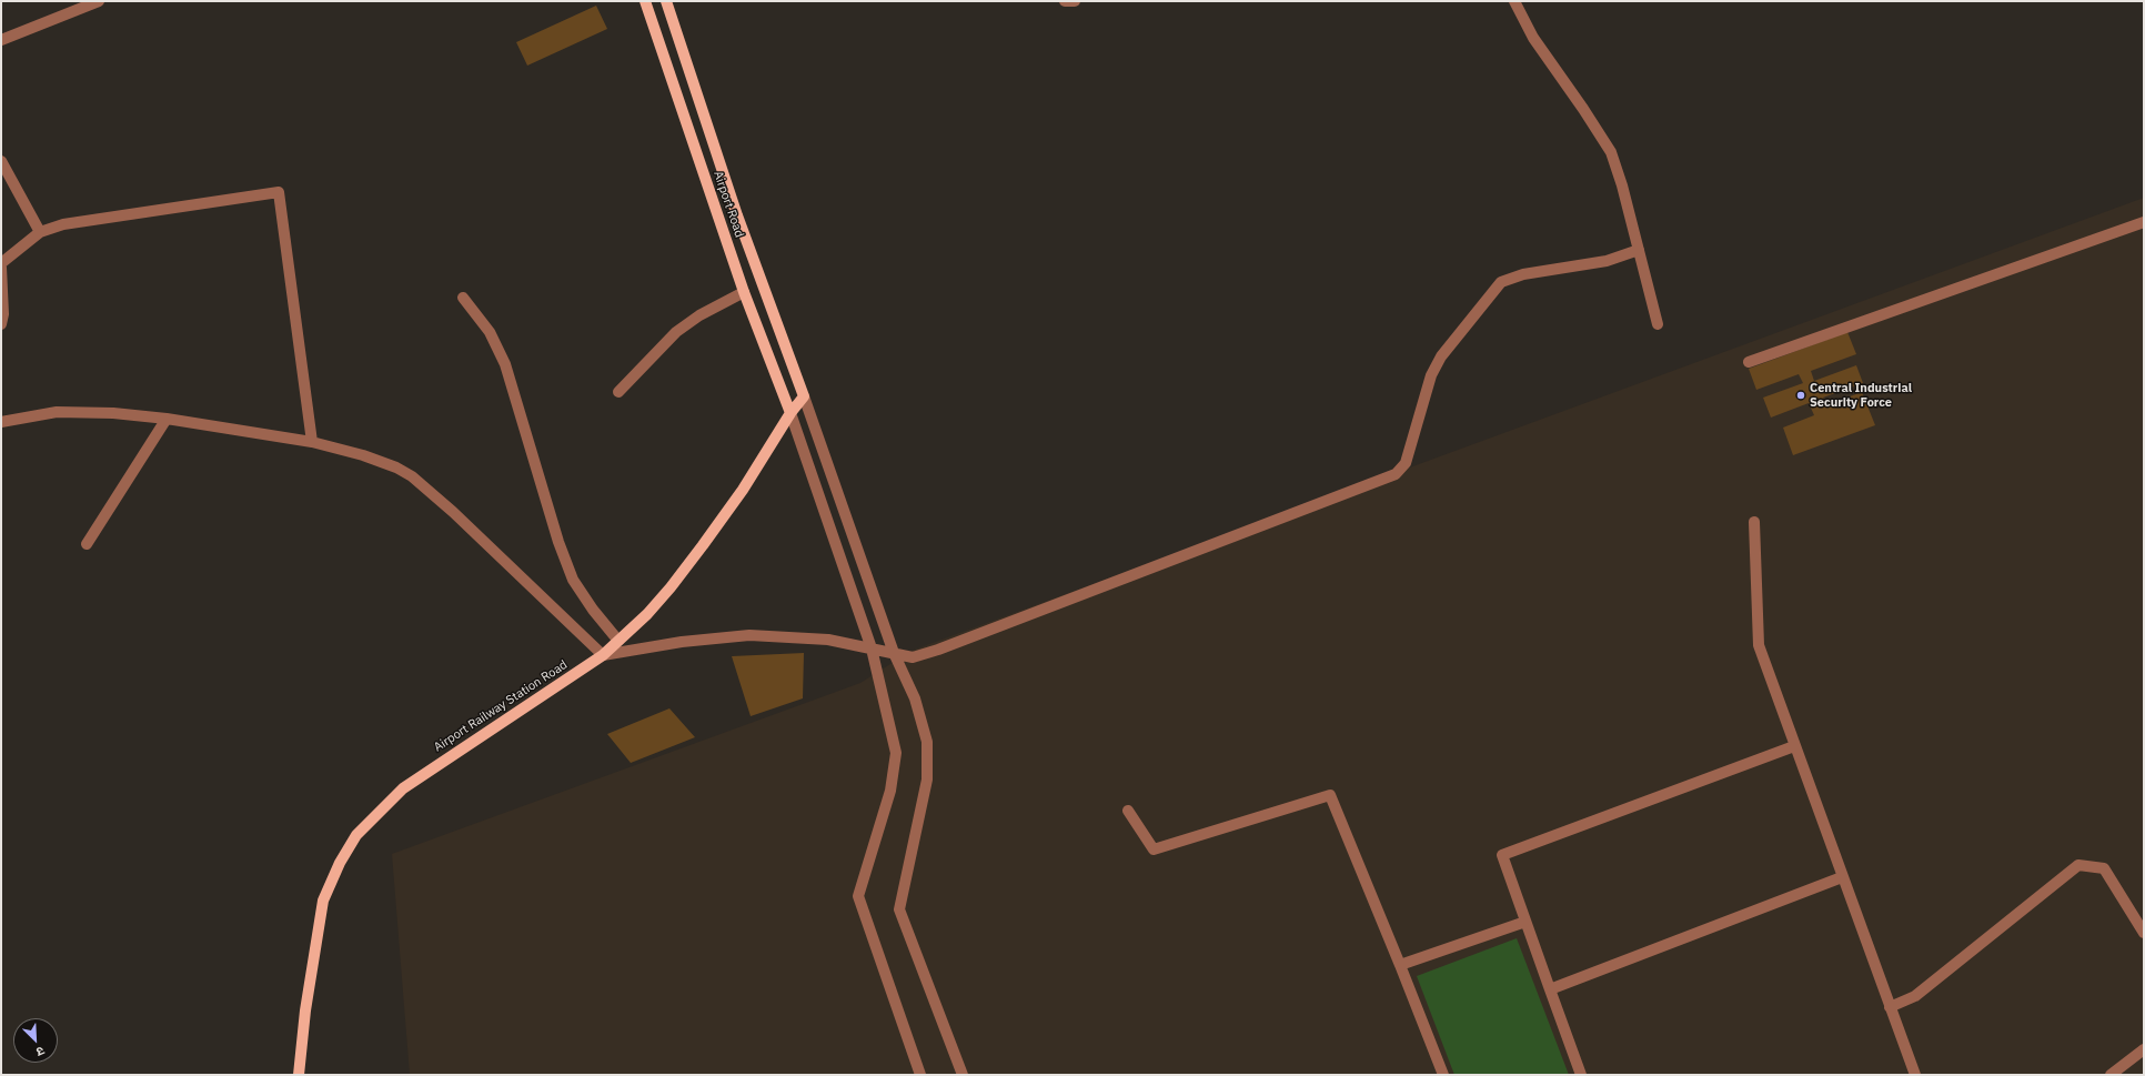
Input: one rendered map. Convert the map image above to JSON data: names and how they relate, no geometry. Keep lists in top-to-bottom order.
{
  "streets": {
    "main road": ["Airport Road", "Airport Railway Station Road"]
  },
  "crossings": [
    ["Airport Road", "Airport Railway Station Road"]
  ],
  "places": ["Central Industrial Security Force"],
  "north": "bottom right"
}
